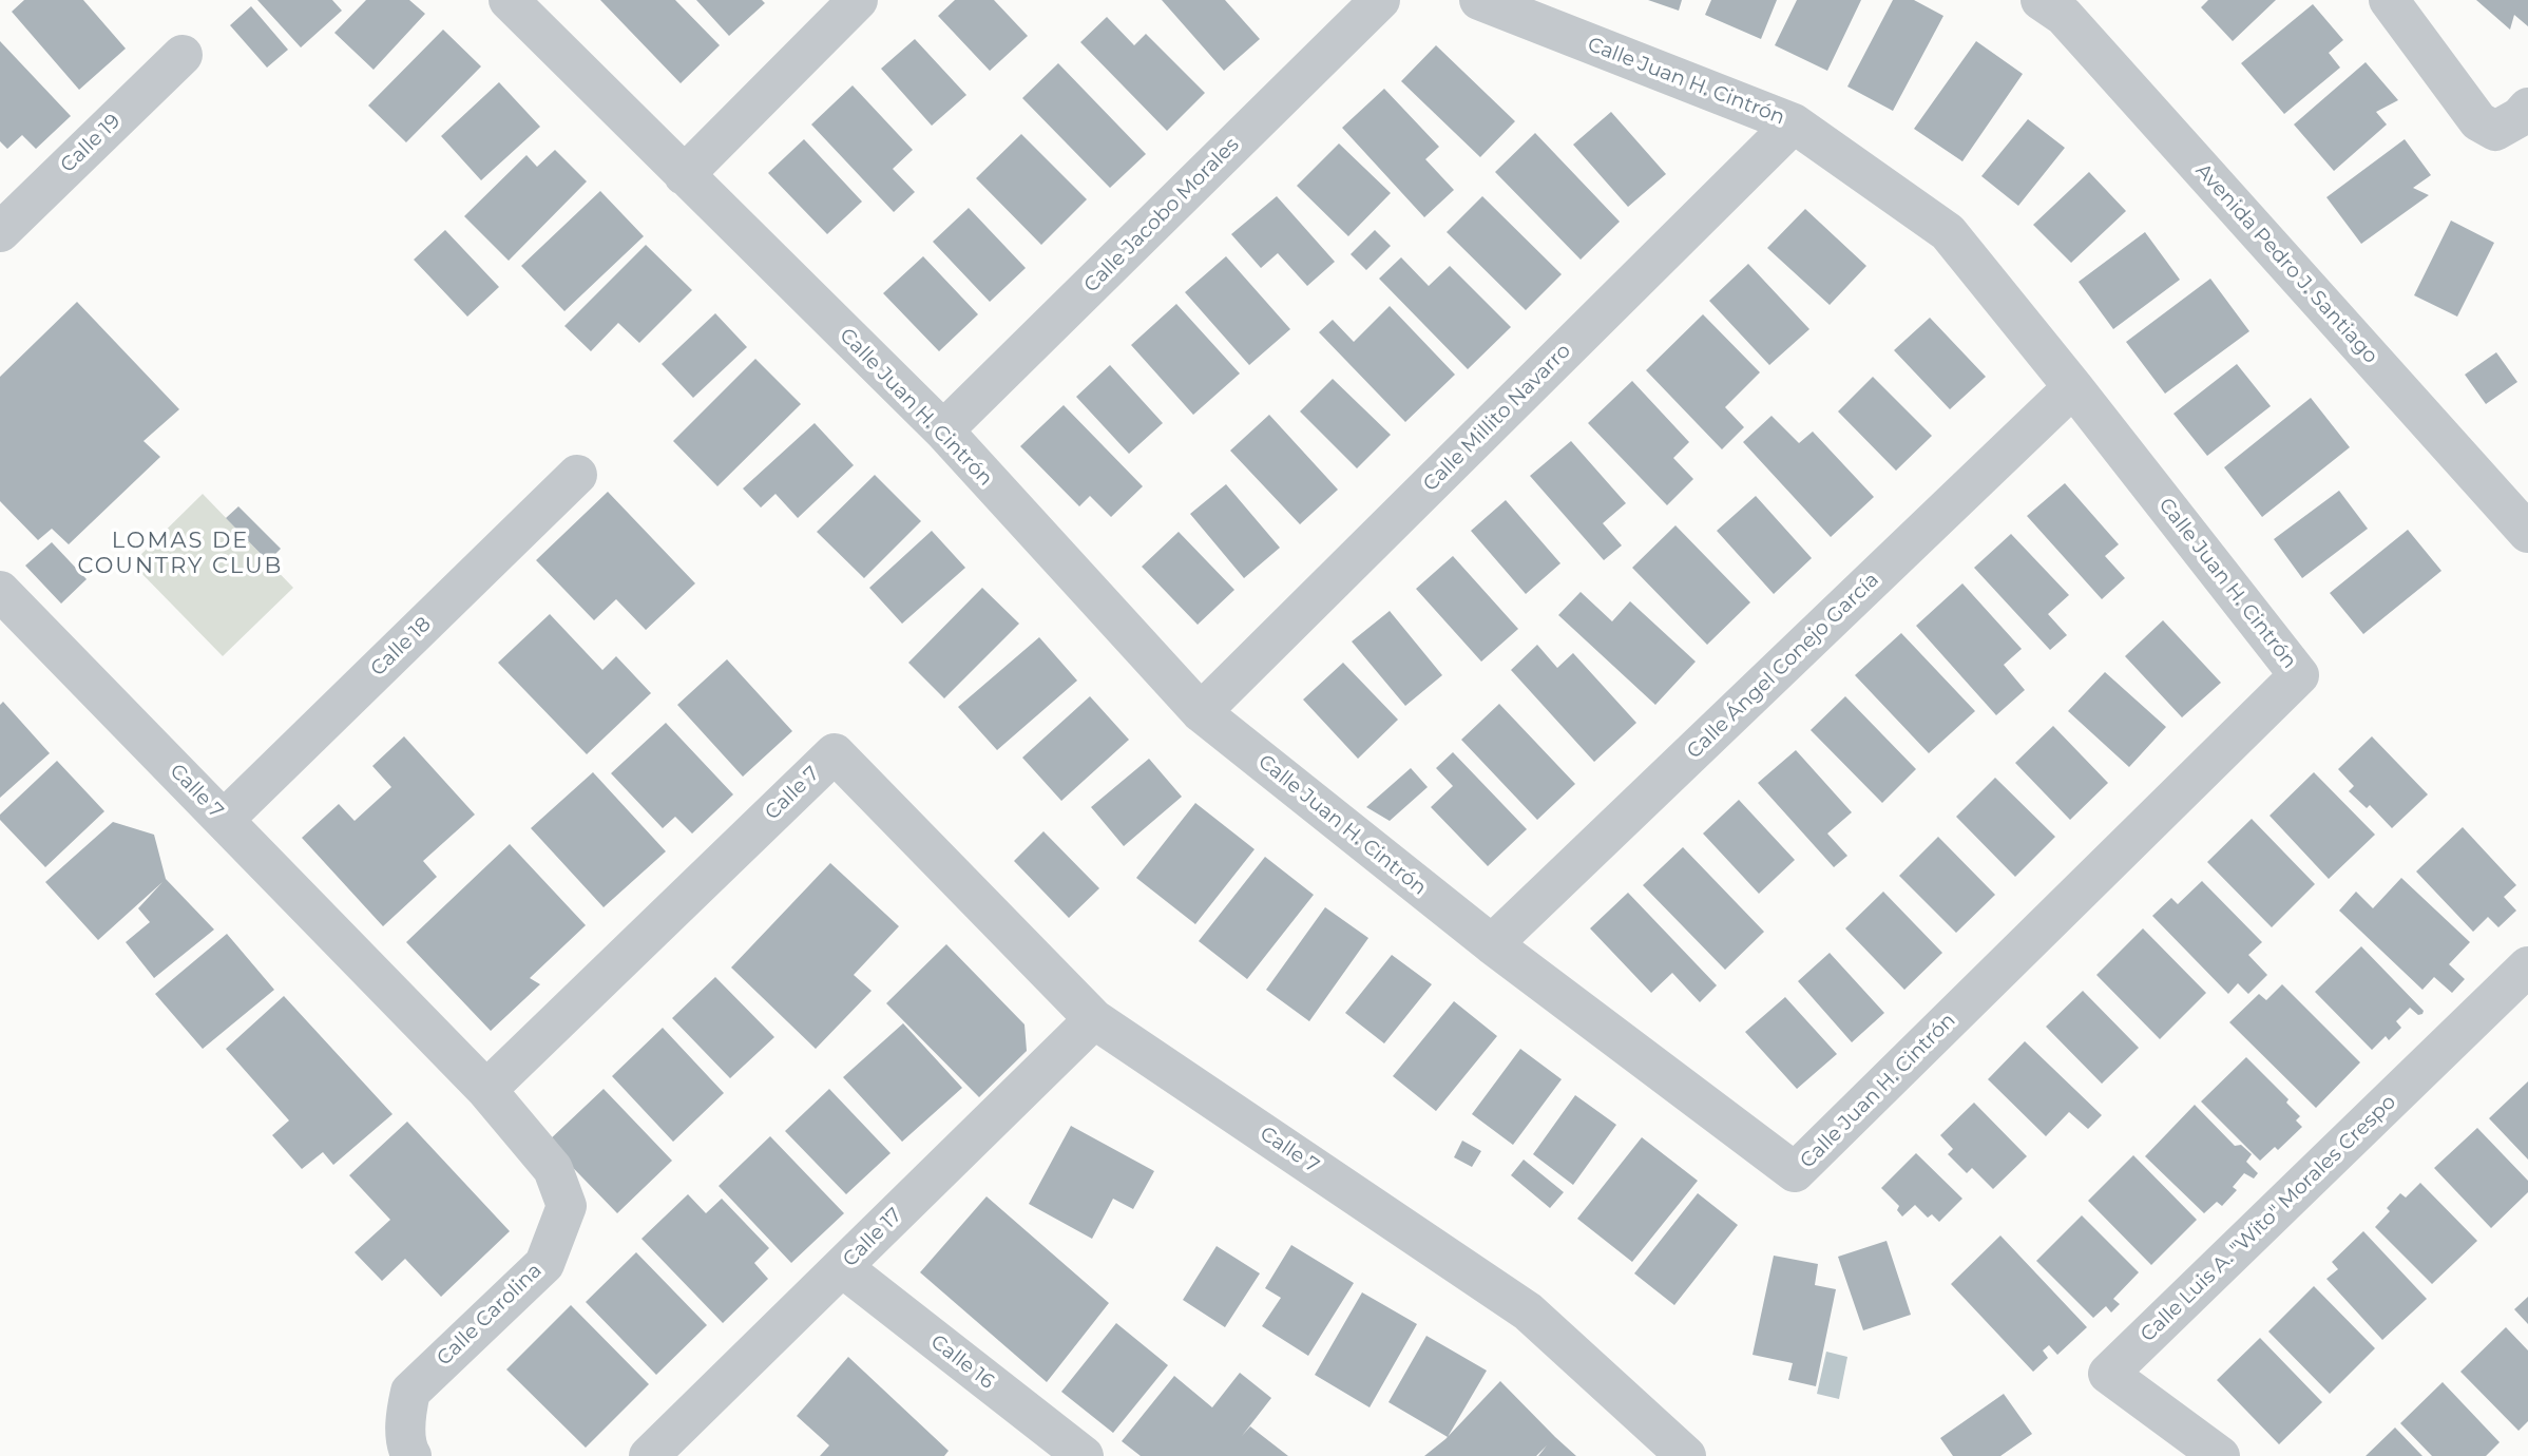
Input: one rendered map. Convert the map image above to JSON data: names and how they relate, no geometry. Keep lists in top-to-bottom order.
{
  "streets": {
    "street": [
      "Calle Juan H. Cintrón",
      "Calle 19",
      "Calle Jacobo Morales",
      "Avenida Pedro J. Santiago",
      "Calle Millito Navarro",
      "Calle 18",
      "Calle Ángel Conejo García",
      "Calle 7",
      "Calle Luis A. \"Wito\" Morales Crespo",
      "Calle 17",
      "Calle Carolina",
      "Calle 16"
    ]
  },
  "crossings": [
    ["Calle Juan H. Cintrón", "Calle Jacobo Morales"],
    ["Calle Juan H. Cintrón", "Calle Millito Navarro"],
    ["Calle Juan H. Cintrón", "Calle Ángel Conejo García"],
    ["Calle 18", "Calle 7"],
    ["Calle 7", "Calle 17"],
    ["Calle 7", "Calle Carolina"],
    ["Calle 17", "Calle 16"]
  ],
  "districts": ["LOMAS DE COUNTRY CLUB"]
}
